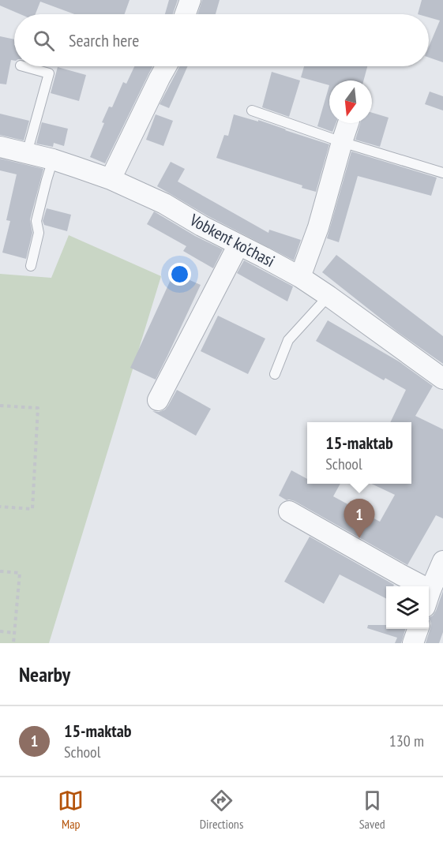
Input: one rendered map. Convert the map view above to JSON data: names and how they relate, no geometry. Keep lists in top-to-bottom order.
{
  "streets": {
    "street": ["Vobkent ko'chasi"]
  },
  "north": "bottom",
  "page": {
    "search": "Search here",
    "popup": ["15-maktab", "School"],
    "pins": "1",
    "heading": "Nearby",
    "list": [
      {
        "mark": "1",
        "name": "15-maktab",
        "note": "School",
        "value": "130 m"
      }
    ],
    "nav": ["Map", "Directions", "Saved"]
  }
}
